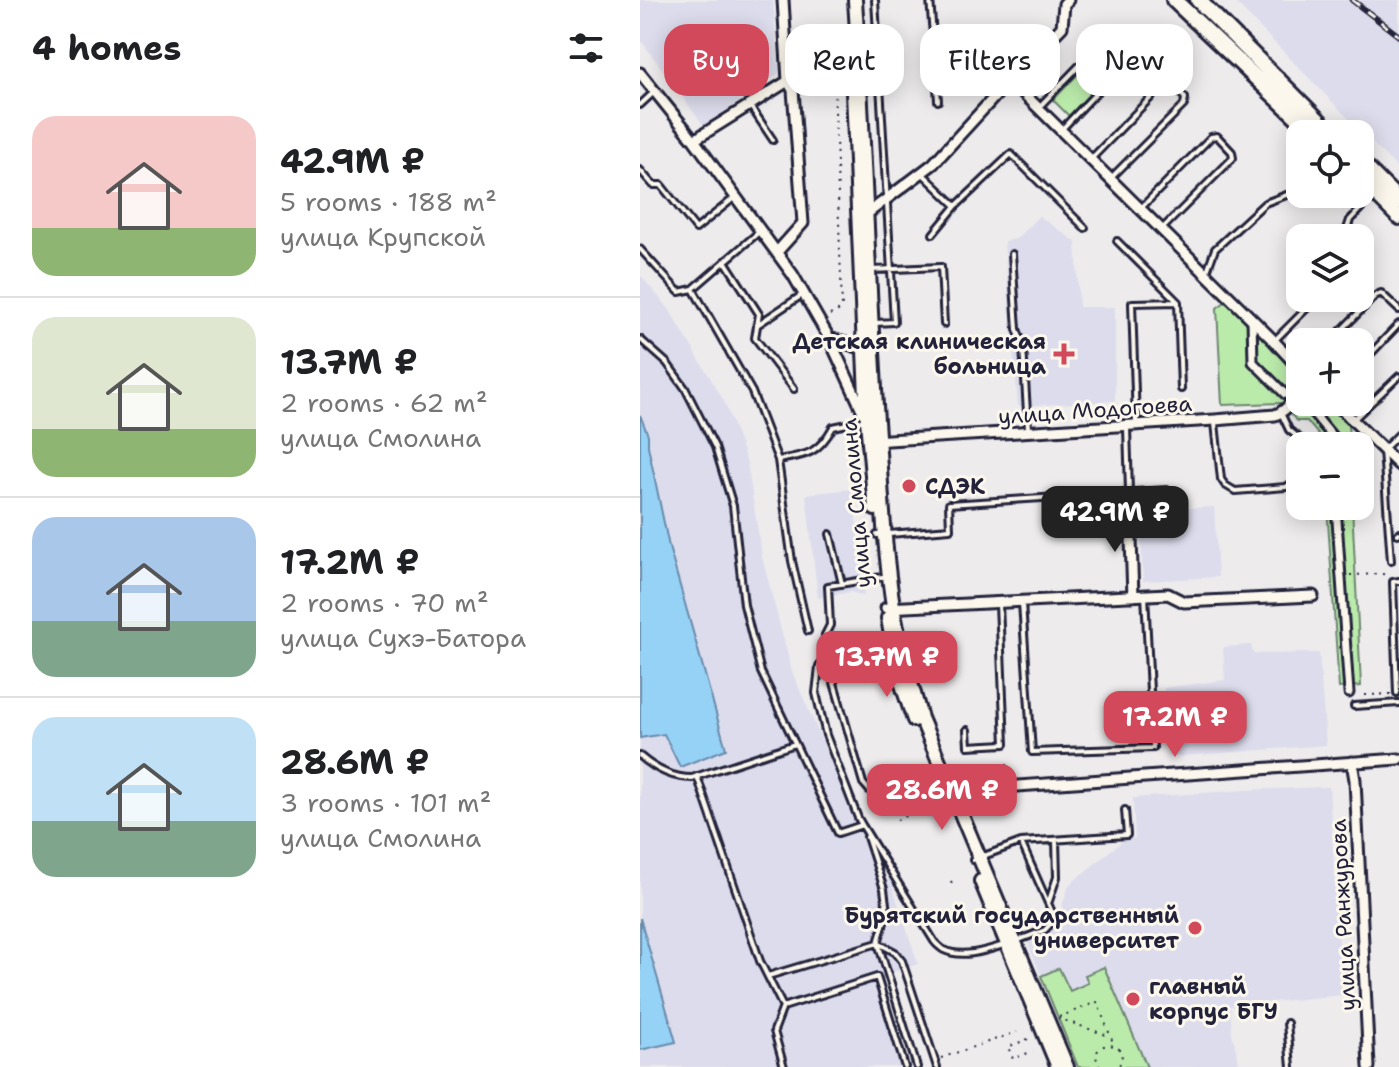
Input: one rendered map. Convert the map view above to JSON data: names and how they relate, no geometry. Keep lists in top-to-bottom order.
{
  "streets": {
    "main road": ["улица Смолина"],
    "street": ["улица Модогоева", "улица Ранжурова"]
  },
  "crossings": [
    ["улица Модогоева", "улица Смолина"]
  ],
  "places": {
    "health": ["Детская клиническая больница"],
    "other": ["СДЭК", "Бурятский государственный университет", "главный корпус БГУ"]
  },
  "page": {
    "heading": "4 homes",
    "chip": [
      "Buy",
      "Rent",
      "Filters",
      "New"
    ],
    "list": [
      {
        "name": "42.9M ₽",
        "note": "5 rooms · 188 m² · улица Крупской"
      },
      {
        "name": "13.7M ₽",
        "note": "2 rooms · 62 m² · улица Смолина"
      },
      {
        "name": "17.2M ₽",
        "note": "2 rooms · 70 m² · улица Сухэ-Батора"
      },
      {
        "name": "28.6M ₽",
        "note": "3 rooms · 101 m² · улица Смолина"
      }
    ],
    "map_buttons": ["+", "−"],
    "price": [
      "42.9M ₽",
      "13.7M ₽",
      "17.2M ₽",
      "28.6M ₽"
    ]
  }
}
